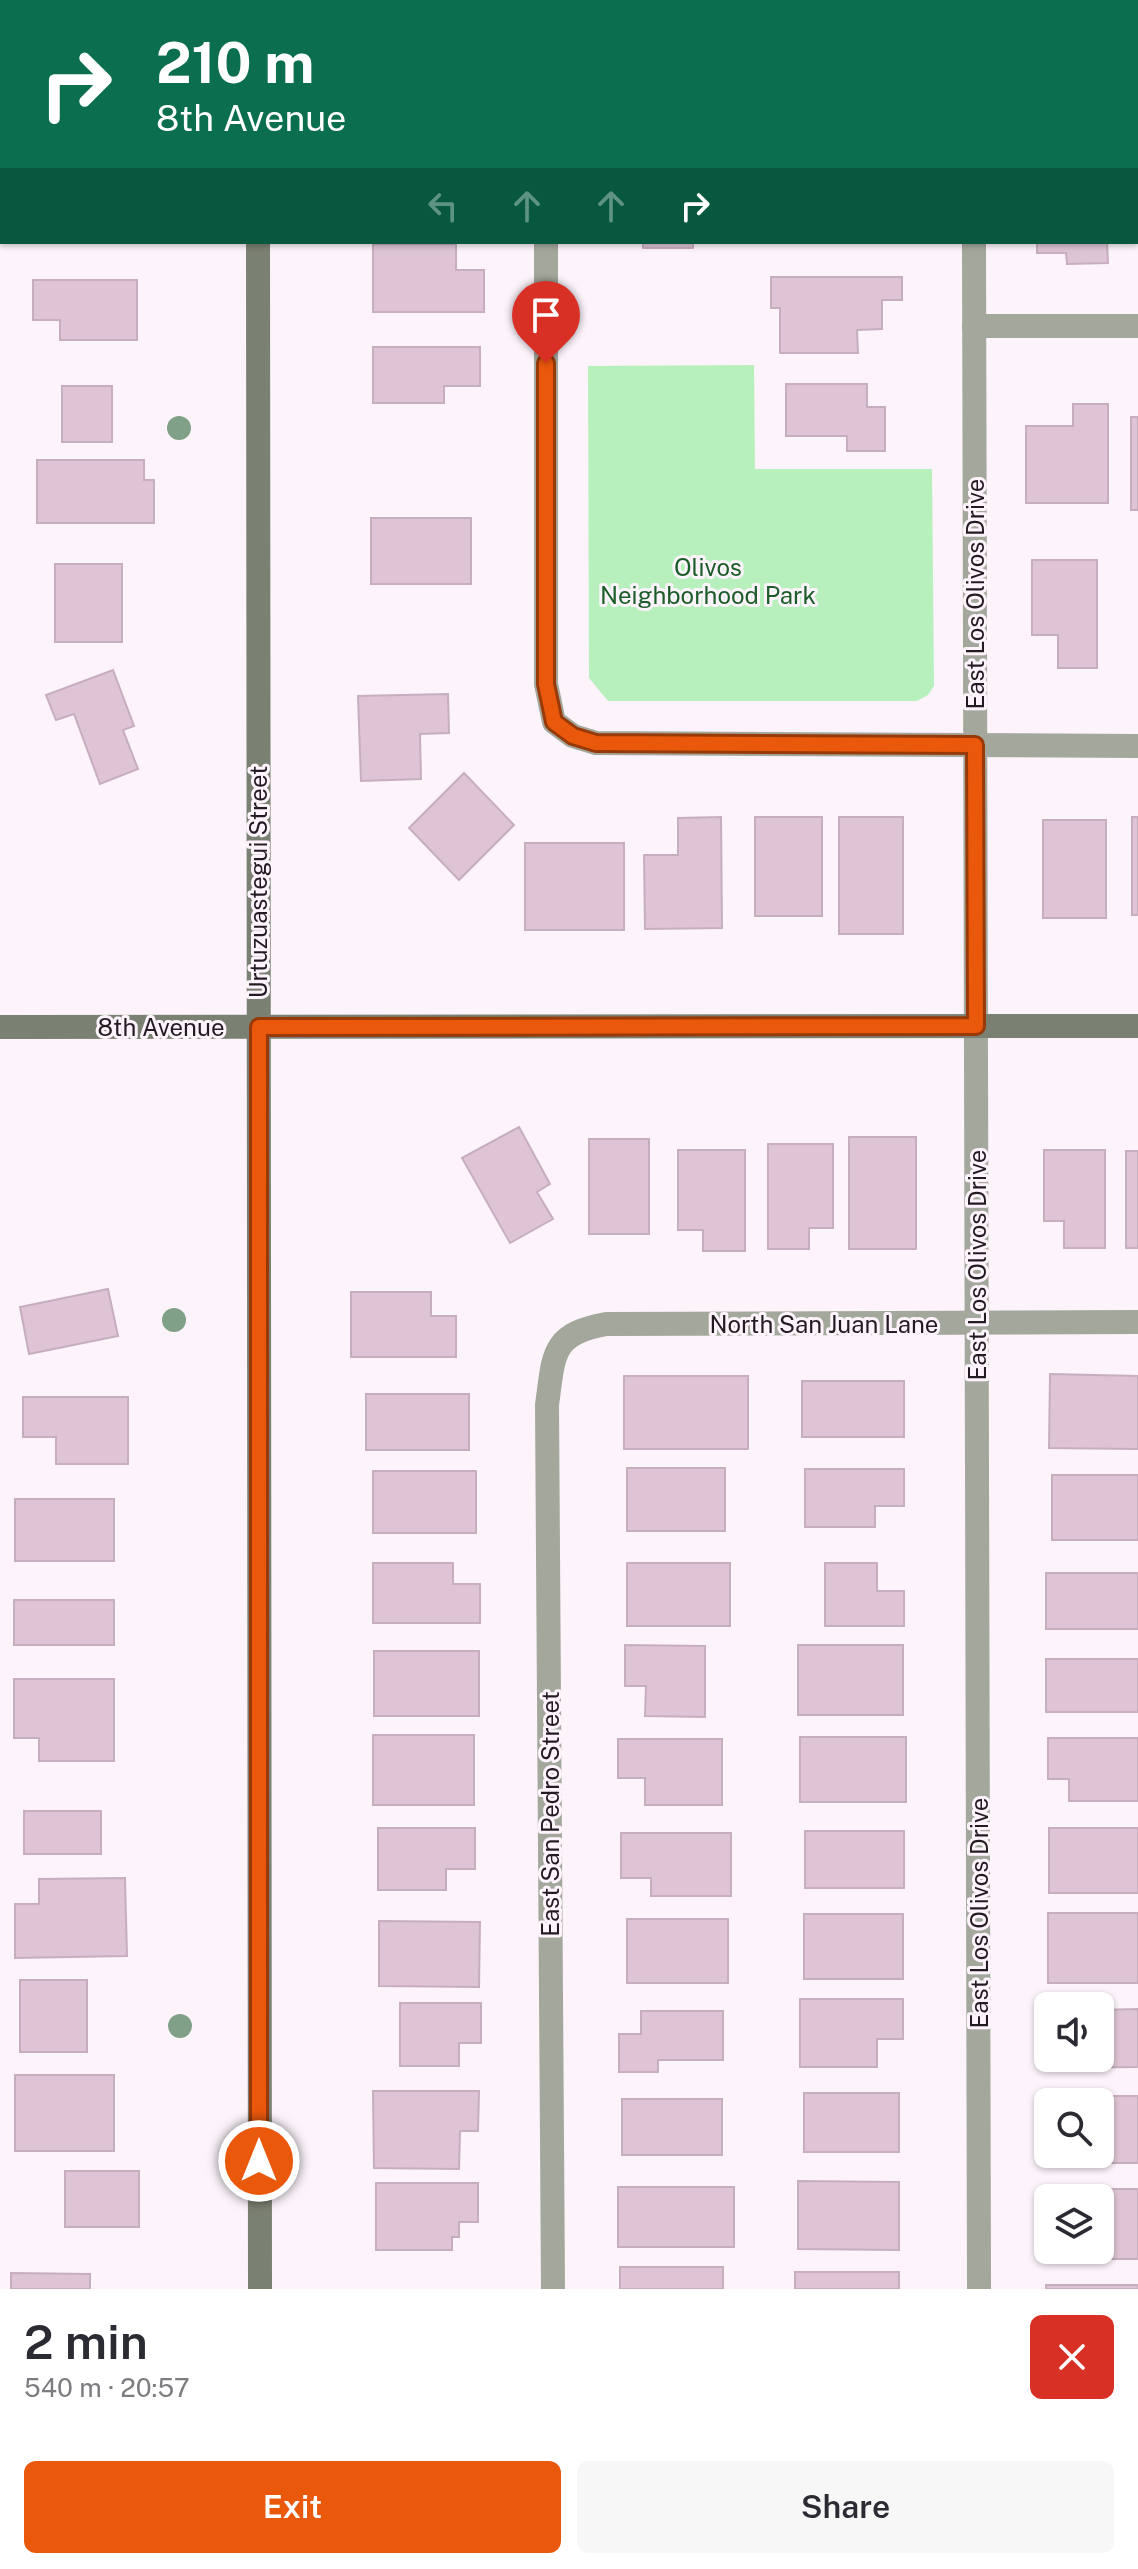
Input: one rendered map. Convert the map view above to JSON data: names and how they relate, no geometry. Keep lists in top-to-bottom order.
{
  "streets": {
    "main road": ["Urtuzuastegui Street", "8th Avenue"],
    "street": ["East Los Olivos Drive", "North San Juan Lane", "East San Pedro Street"]
  },
  "crossings": [
    ["East Los Olivos Drive", "8th Avenue"],
    ["East Los Olivos Drive", "North San Juan Lane"],
    ["Urtuzuastegui Street", "8th Avenue"],
    ["North San Juan Lane", "East San Pedro Street"]
  ],
  "parks": ["Olivos Neighborhood Park"],
  "page": {
    "turn": ["210 m", "8th Avenue"],
    "heading": ["2 min", "540 m · 20:57"],
    "buttons": ["Exit", "Share"]
  }
}
